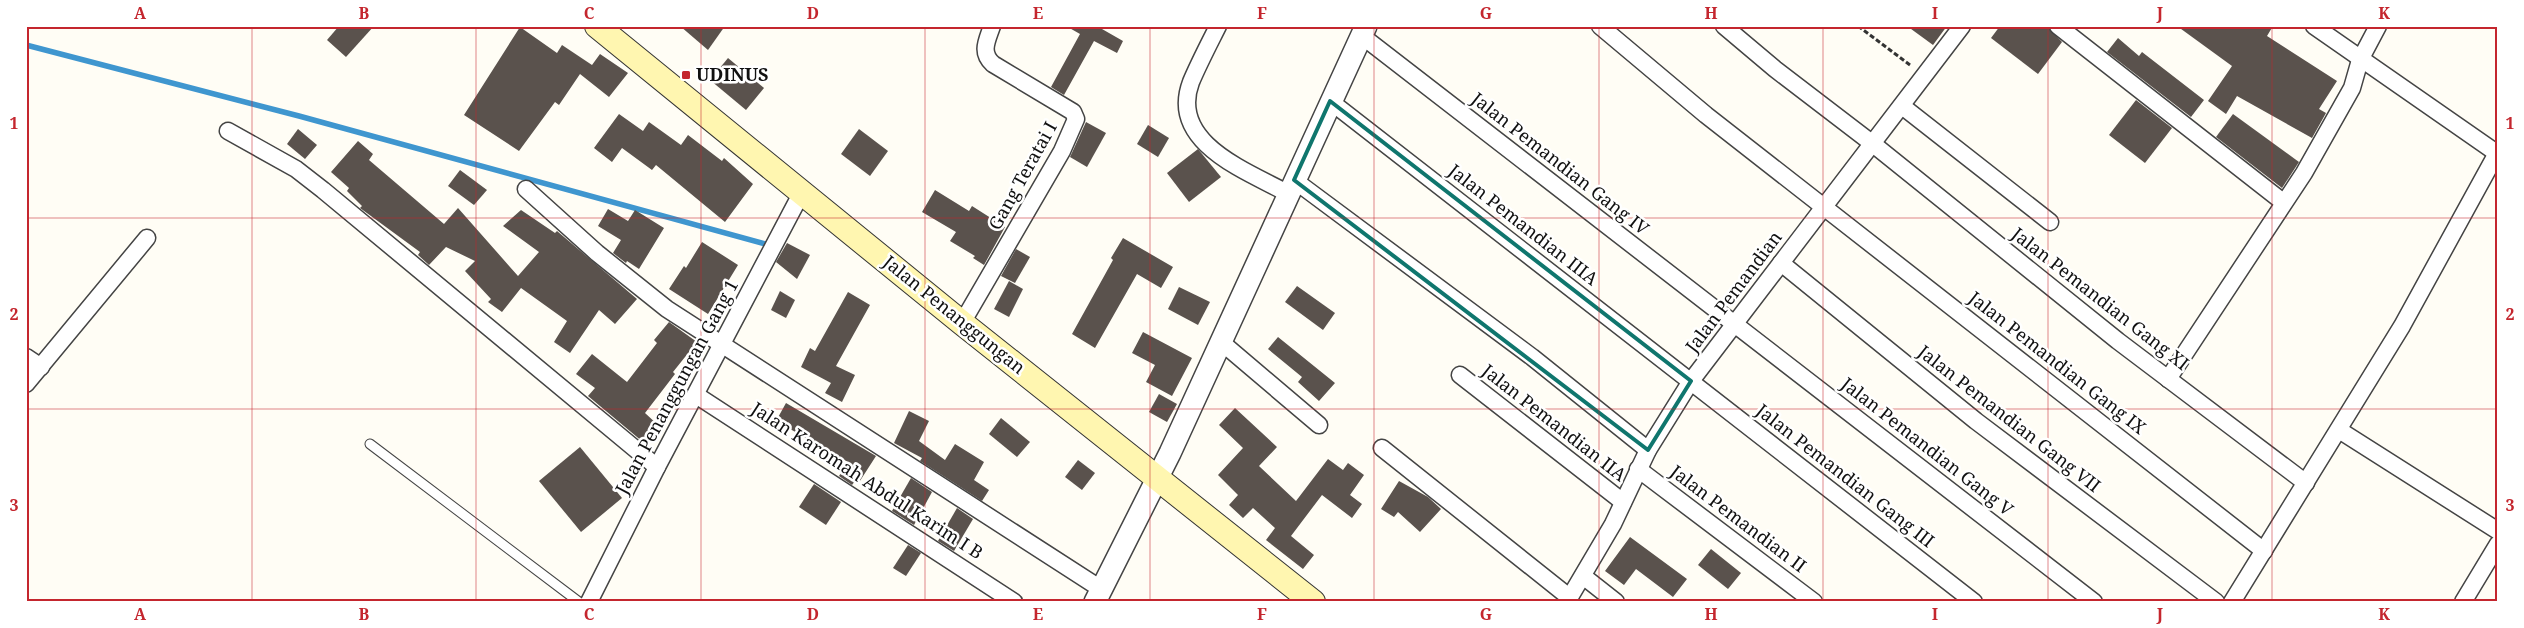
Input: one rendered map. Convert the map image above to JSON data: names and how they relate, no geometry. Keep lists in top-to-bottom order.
{
  "streets": {
    "main road": ["Jalan Penanggungan"],
    "street": [
      "Jalan Pemandian Gang IV",
      "Gang Teratai I",
      "Jalan Pemandian IIIA",
      "Jalan Pemandian",
      "Jalan Pemandian Gang XI",
      "Jalan Pemandian Gang IX",
      "Jalan Penanggungan Gang 1",
      "Jalan Pemandian Gang VII",
      "Jalan Pemandian IIA",
      "Jalan Pemandian Gang V",
      "Jalan Pemandian Gang III",
      "Jalan Karomah Abdul Karim I B",
      "Jalan Pemandian II"
    ]
  },
  "crossings": [
    ["Jalan Pemandian Gang IV", "Jalan Pemandian"],
    ["Jalan Pemandian Gang IV", "Jalan Pemandian Gang V"],
    ["Gang Teratai I", "Jalan Penanggungan"],
    ["Jalan Pemandian IIIA", "Jalan Pemandian"],
    ["Jalan Pemandian IIIA", "Jalan Pemandian Gang III"],
    ["Jalan Pemandian", "Jalan Pemandian Gang XI"],
    ["Jalan Pemandian", "Jalan Pemandian Gang IX"],
    ["Jalan Pemandian", "Jalan Pemandian Gang VII"],
    ["Jalan Pemandian", "Jalan Pemandian IIA"],
    ["Jalan Pemandian", "Jalan Pemandian Gang V"],
    ["Jalan Pemandian", "Jalan Pemandian Gang III"],
    ["Jalan Pemandian", "Jalan Pemandian II"],
    ["Jalan Penanggungan", "Jalan Penanggungan Gang 1"],
    ["Jalan Penanggungan Gang 1", "Jalan Karomah Abdul Karim I B"]
  ],
  "places": {
    "transit": ["UDINUS"]
  },
  "grid": {
    "columns": [
      "A",
      "B",
      "C",
      "D",
      "E",
      "F",
      "G",
      "H",
      "I",
      "J",
      "K"
    ],
    "rows": ["1", "2", "3"]
  }
}
